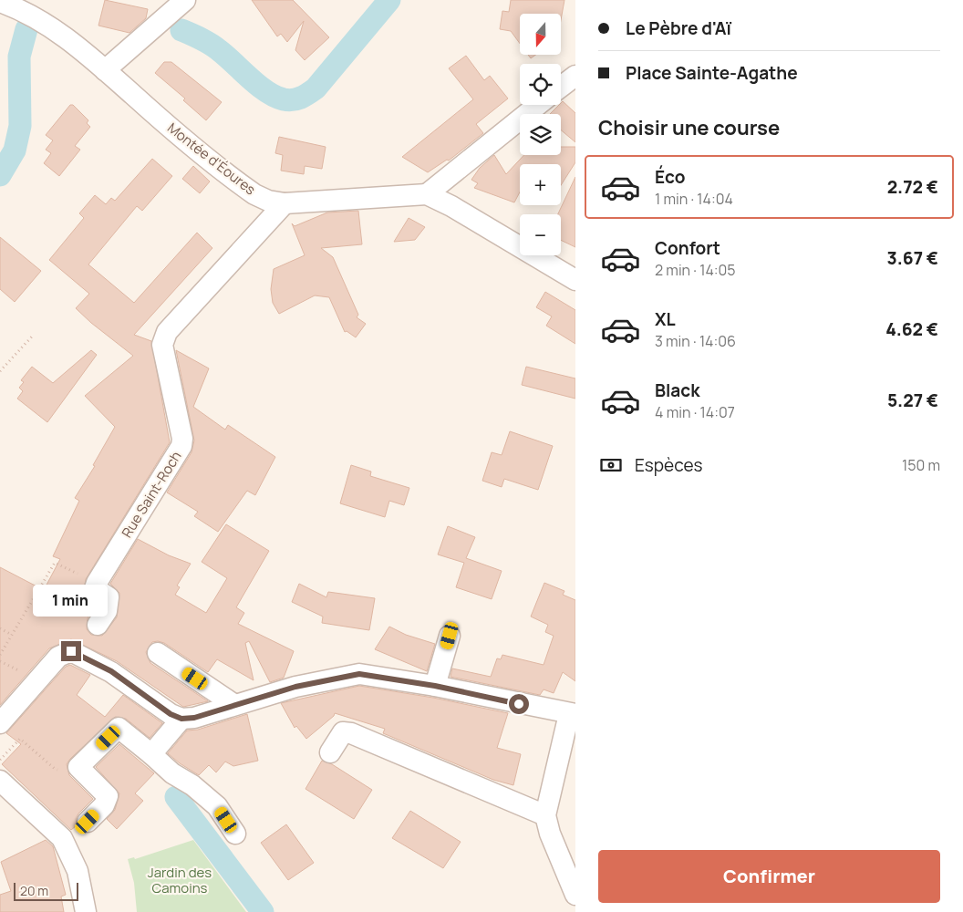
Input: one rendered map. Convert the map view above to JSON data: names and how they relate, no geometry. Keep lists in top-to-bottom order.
{
  "streets": {
    "street": ["Montée d'Éoures", "Rue Saint-Roch"]
  },
  "crossings": [
    ["Montée d'Éoures", "Rue Saint-Roch"]
  ],
  "parks": ["Jardin des Camoins"],
  "scale_bar": "20 m",
  "north": "bottom",
  "page": {
    "banner": ["Le Pèbre d'Aï", "Place Sainte-Agathe"],
    "map_buttons": ["+", "−"],
    "heading": "Choisir une course",
    "list": [
      {
        "name": "Éco",
        "note": "1 min · 14:04",
        "value": "2.72 €"
      },
      {
        "name": "Confort",
        "note": "2 min · 14:05",
        "value": "3.67 €"
      },
      {
        "name": "XL",
        "note": "3 min · 14:06",
        "value": "4.62 €"
      },
      {
        "name": "Black",
        "note": "4 min · 14:07",
        "value": "5.27 €"
      }
    ],
    "pay": ["Espèces", "150 m"],
    "bubble": "1 min",
    "buttons": "Confirmer",
    "scale": "20 m"
  }
}
